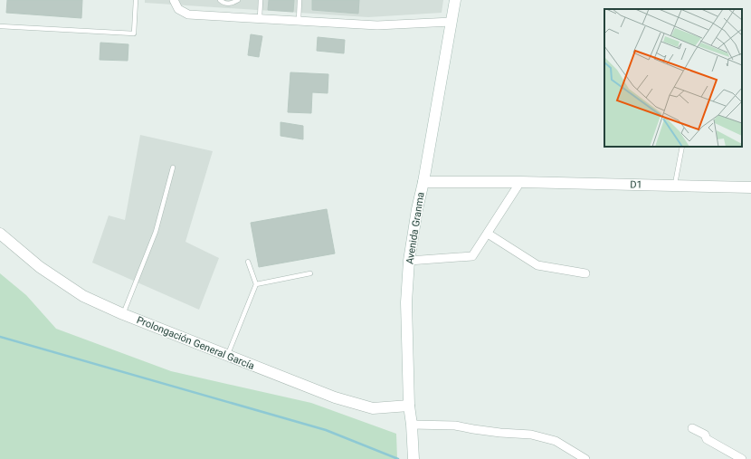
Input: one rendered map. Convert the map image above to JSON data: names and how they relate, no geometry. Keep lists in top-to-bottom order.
{
  "streets": {
    "street": ["D1", "Avenida Granma", "Prolongación General García"]
  },
  "crossings": [
    ["D1", "Avenida Granma"],
    ["Avenida Granma", "Prolongación General García"]
  ]
}
